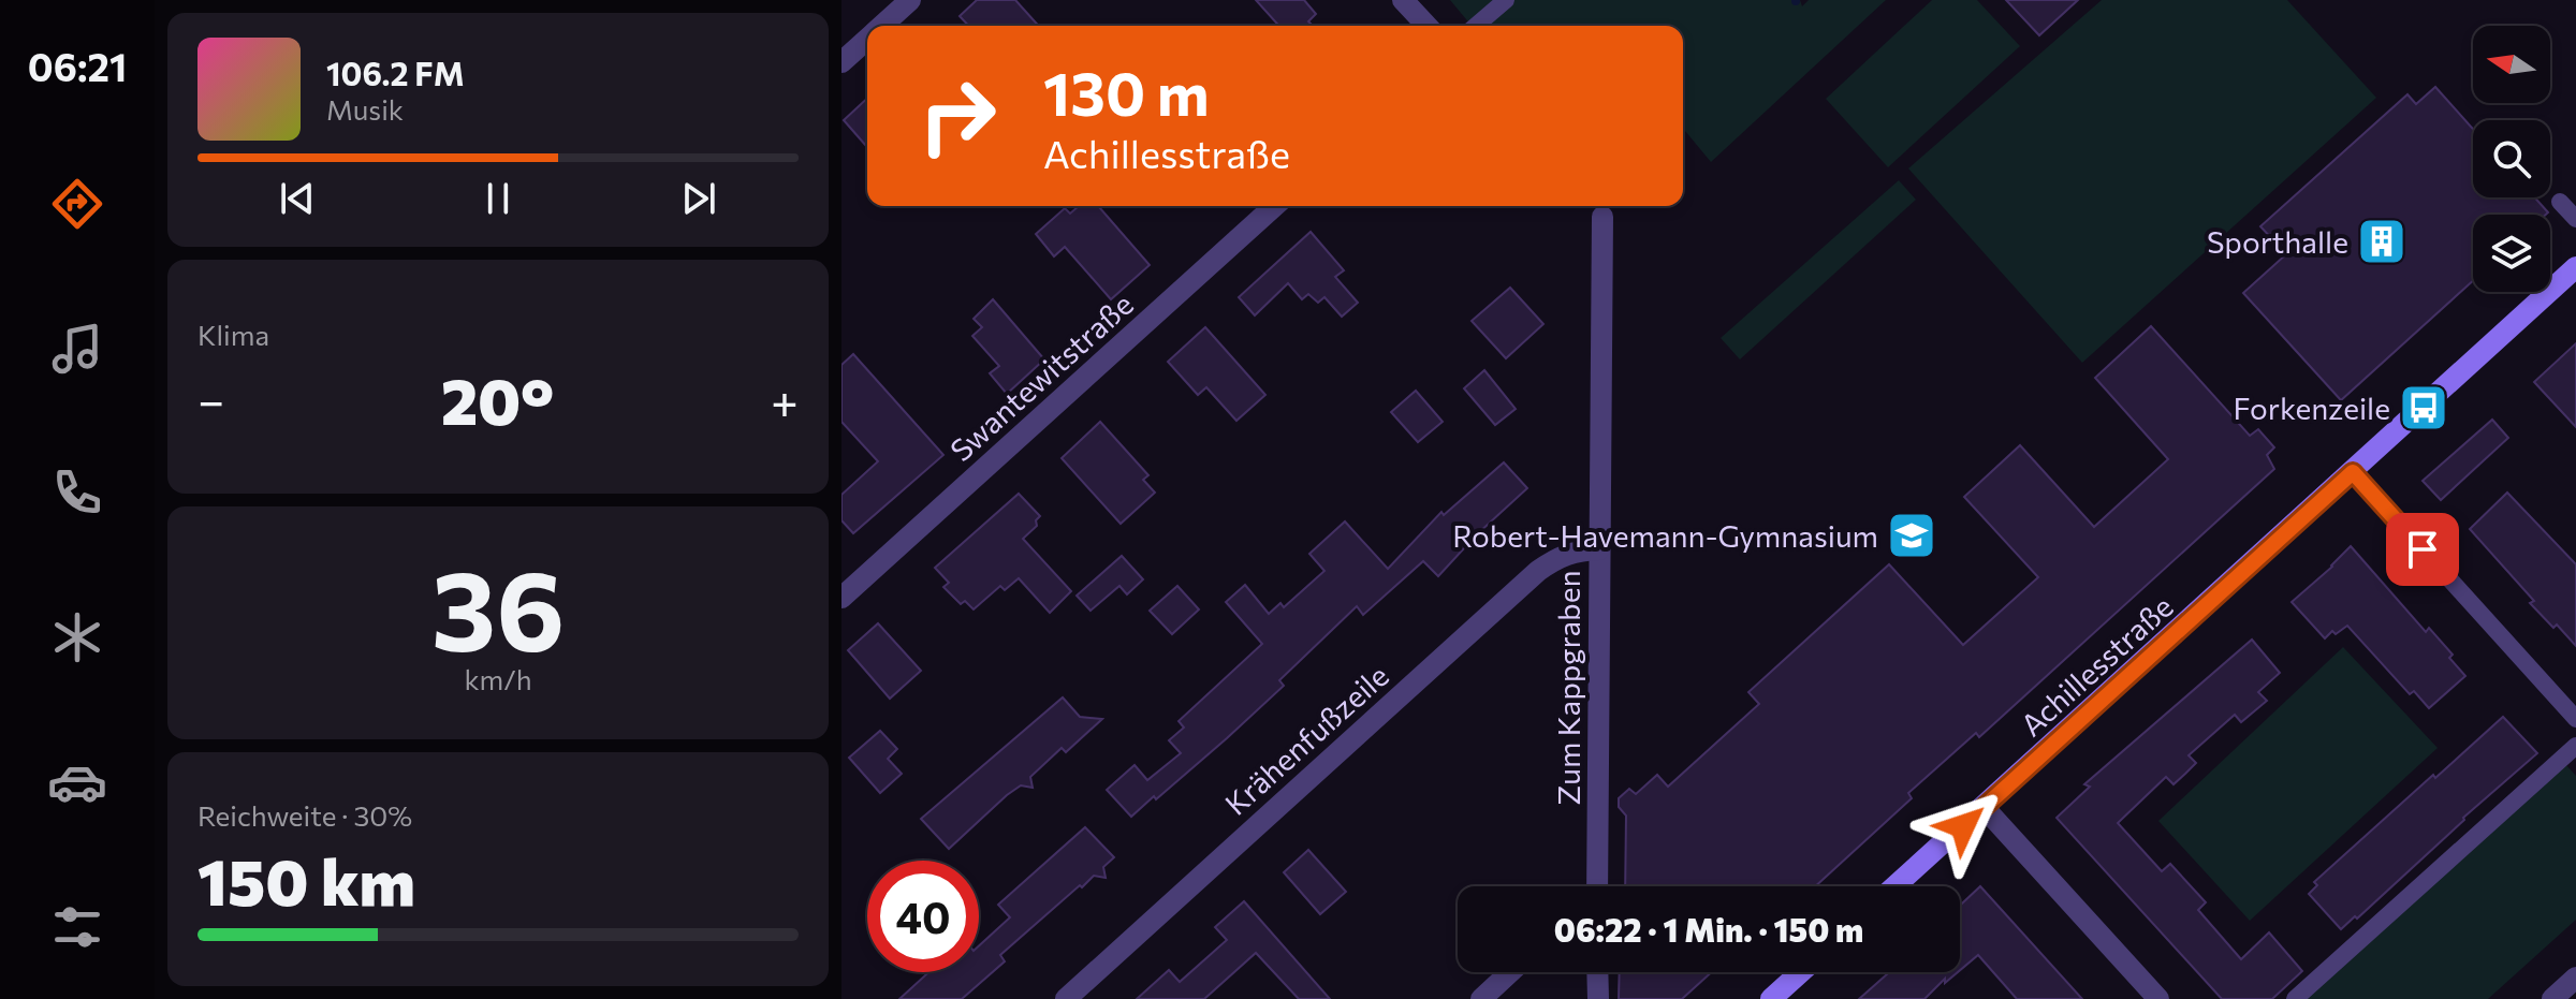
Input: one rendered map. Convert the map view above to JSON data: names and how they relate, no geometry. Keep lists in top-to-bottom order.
{
  "streets": {
    "street": [
      "Swantewitstraße",
      "Achillesstraße",
      "Zum Kappgraben",
      "Krähenfußzeile"
    ]
  },
  "crossings": [
    ["Zum Kappgraben", "Krähenfußzeile"]
  ],
  "places": {
    "building": ["Sporthalle"],
    "bus stop": ["Forkenzeile"],
    "school or university": ["Robert-Havemann-Gymnasium"]
  },
  "north": "left",
  "page": {
    "tabs": "06:21",
    "turn": ["130 m", "Achillesstraße"],
    "song": ["106.2 FM", "Musik"],
    "tile": [
      "Klima",
      ["36", "km/h"],
      ["Reichweite · 30%", "150 km"]
    ],
    "heat": ["−", "20°", "+"],
    "limit": "40",
    "trip": "06:22 · 1 Min. · 150 m"
  }
}
